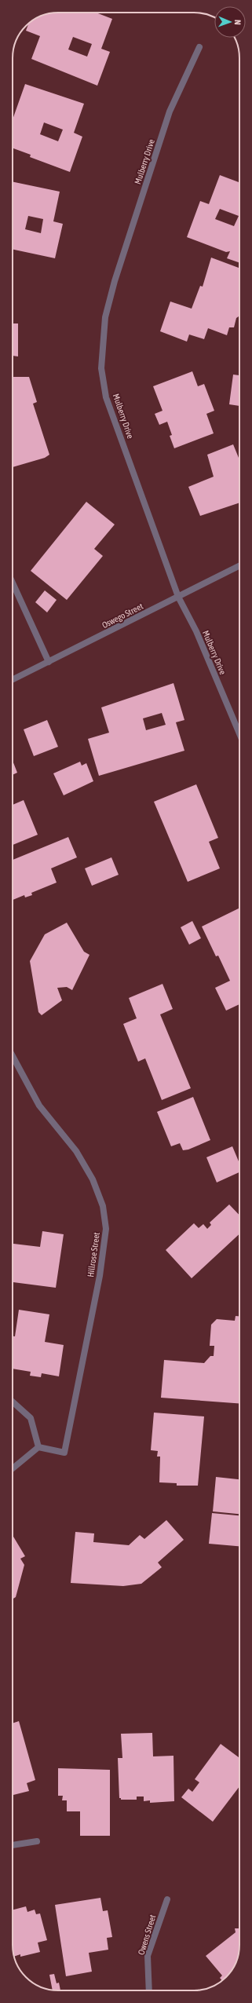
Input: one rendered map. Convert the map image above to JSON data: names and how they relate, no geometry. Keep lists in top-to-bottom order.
{
  "streets": {
    "street": [
      "Mulberry Drive",
      "Oswego Street",
      "Hillrose Street",
      "Owens Street"
    ]
  },
  "crossings": [
    ["Mulberry Drive", "Oswego Street"]
  ],
  "north": "right"
}
